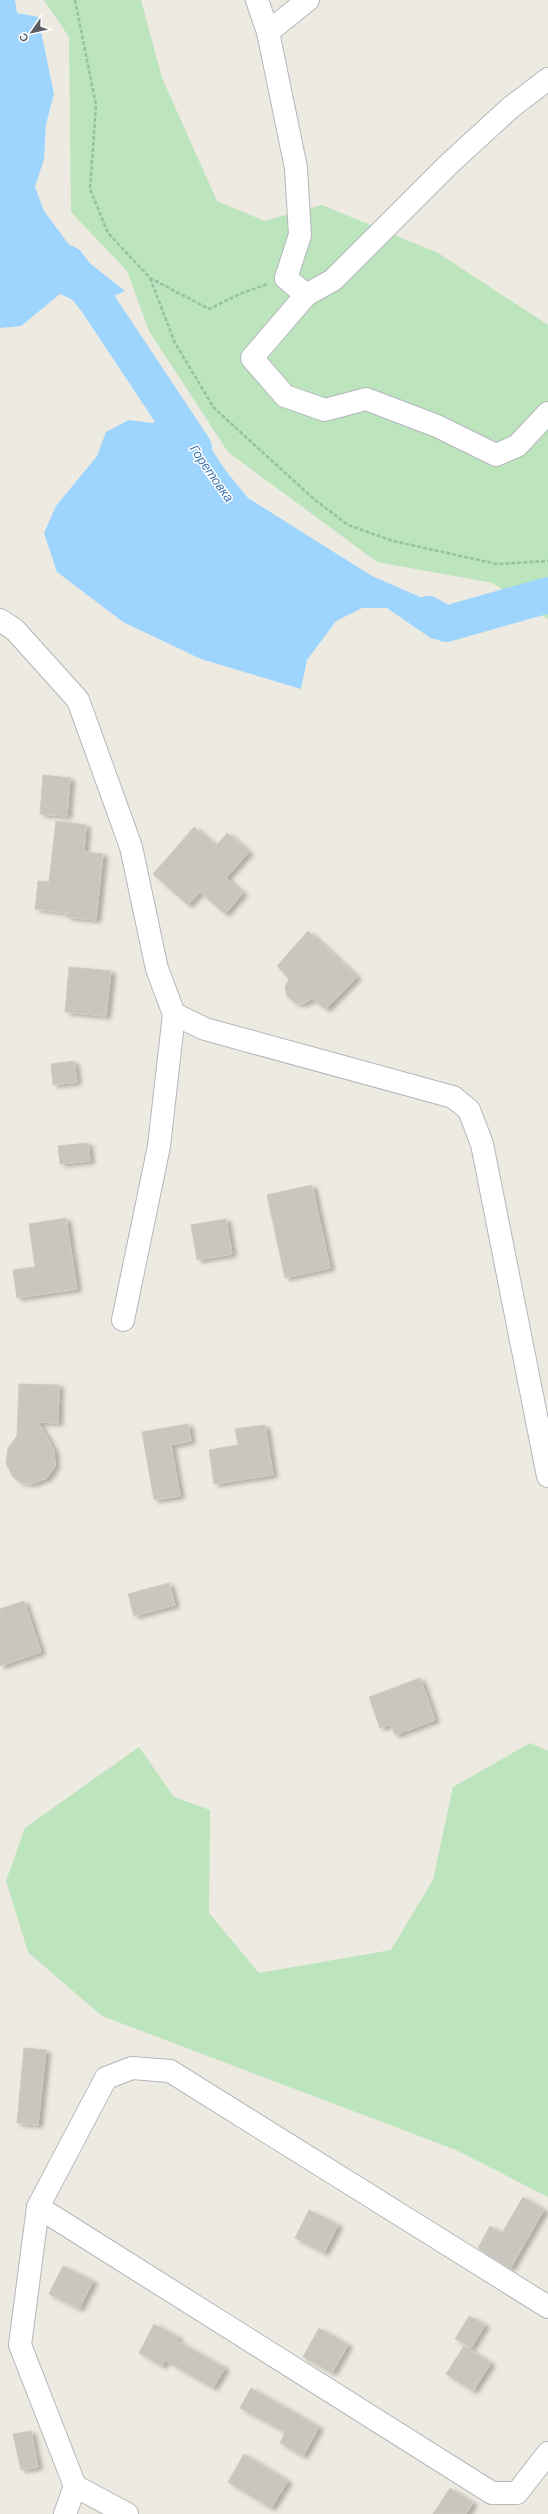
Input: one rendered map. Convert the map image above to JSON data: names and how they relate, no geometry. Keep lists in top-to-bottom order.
{
  "water": ["Горетовка"],
  "north": "bottom left"
}
